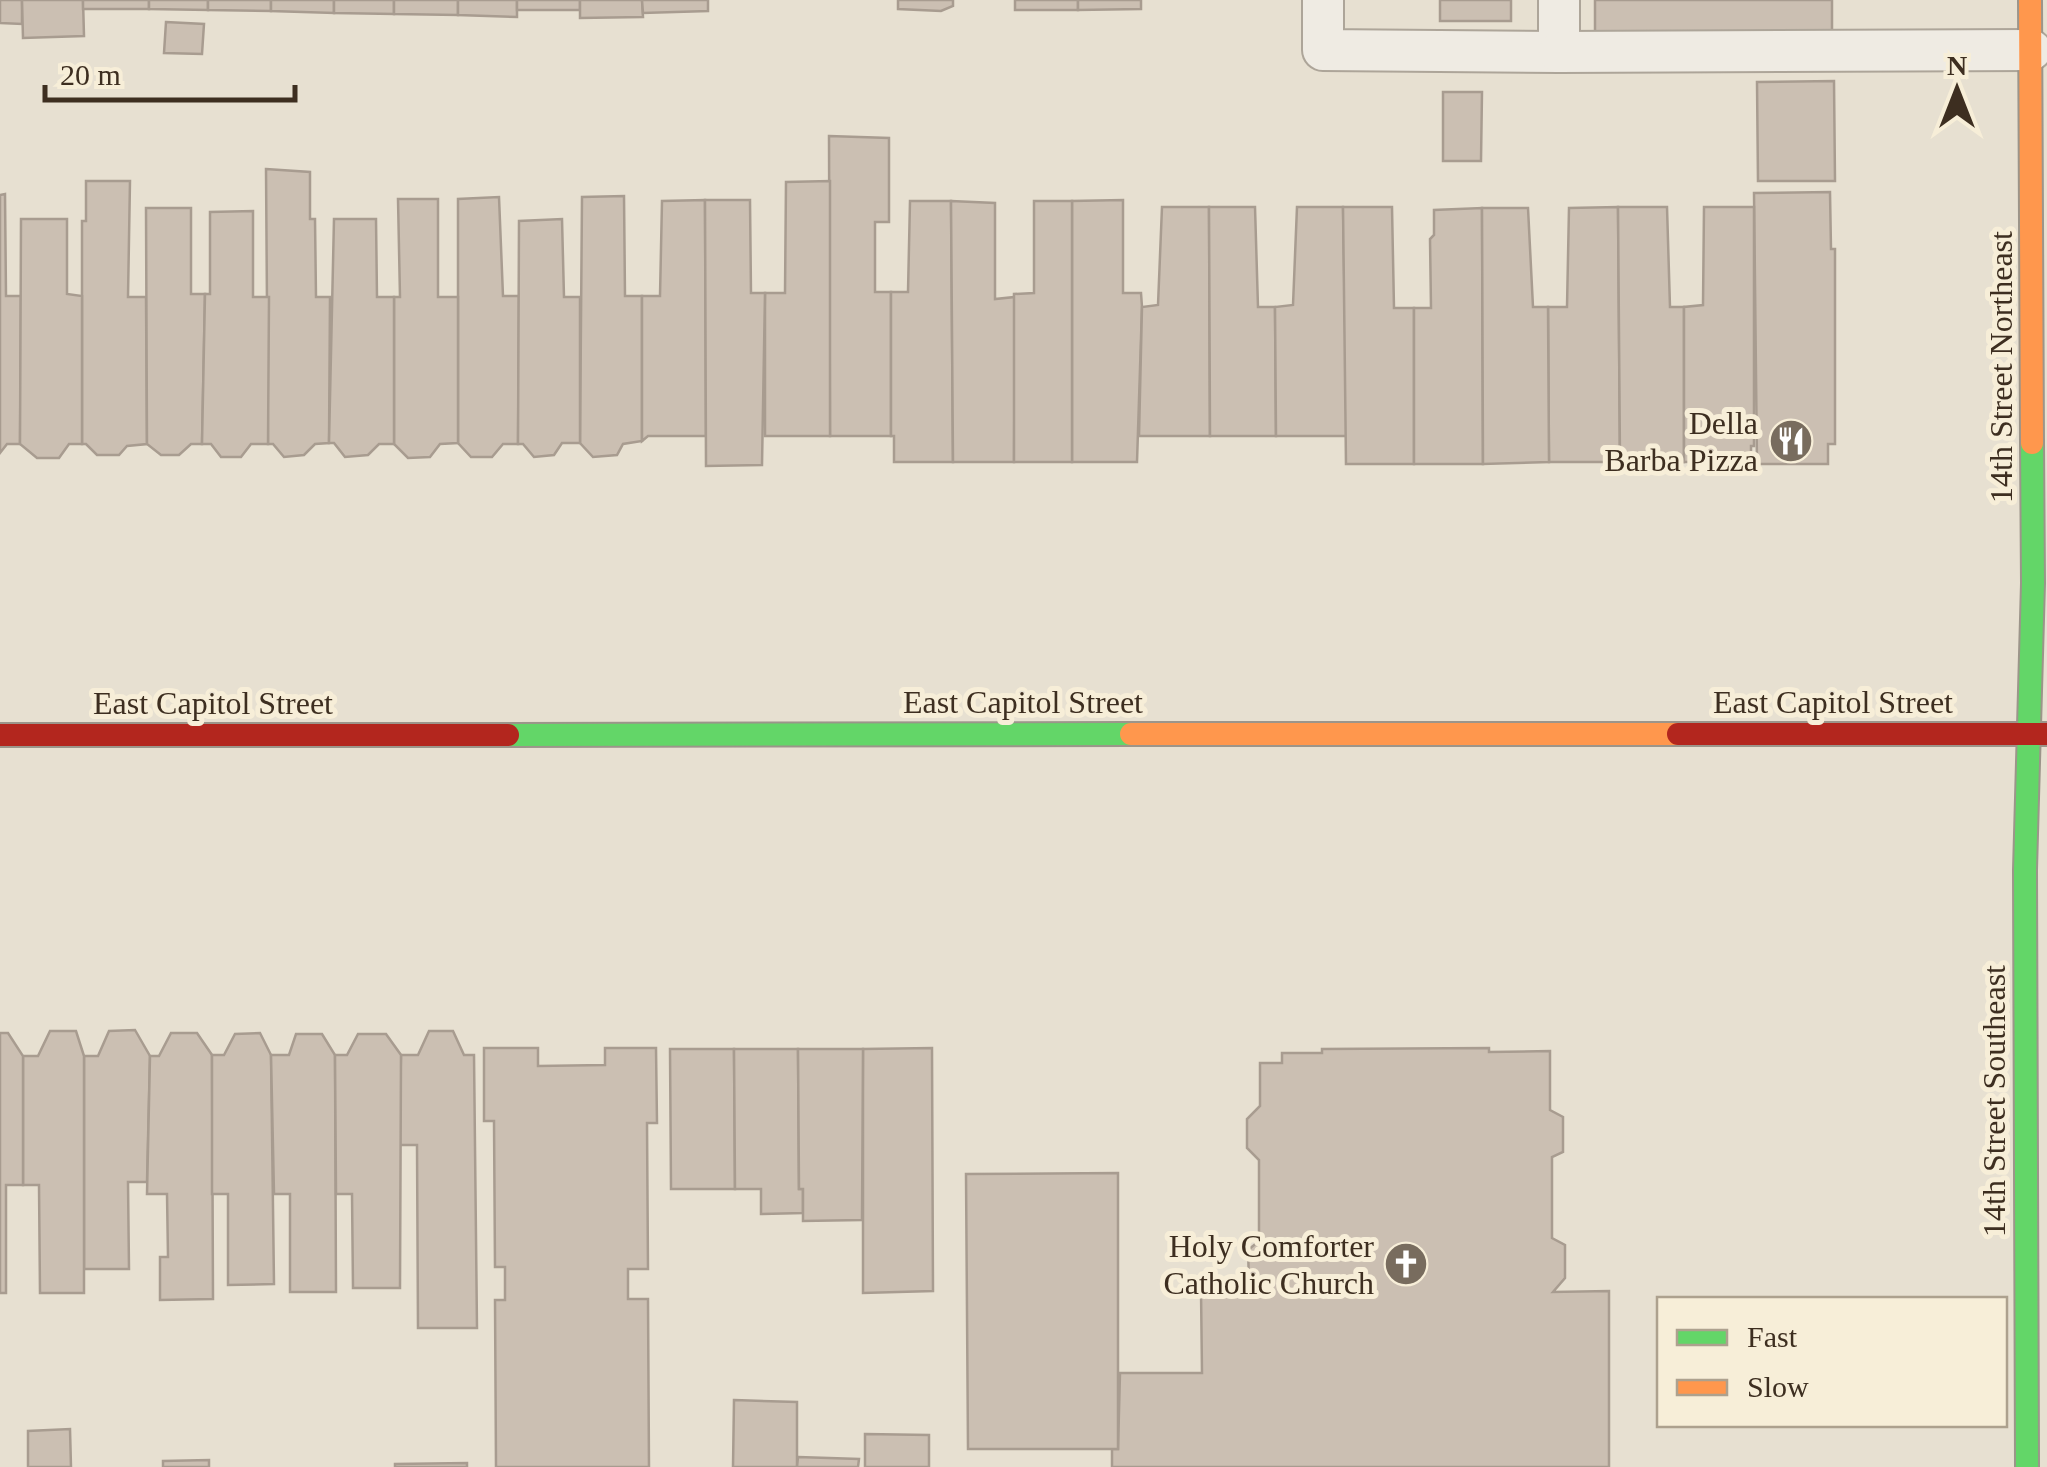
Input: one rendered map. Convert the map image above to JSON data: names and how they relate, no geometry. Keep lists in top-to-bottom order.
{
  "streets": {
    "main road": ["14th Street Northeast", "East Capitol Street", "14th Street Southeast"]
  },
  "crossings": [
    ["14th Street Northeast", "East Capitol Street"],
    ["14th Street Northeast", "14th Street Southeast"],
    ["East Capitol Street", "14th Street Southeast"]
  ],
  "places": {
    "restaurant": ["Della Barba Pizza"],
    "church": ["Holy Comforter Catholic Church"]
  },
  "legend": ["Fast", "Slow"],
  "scale_bar": "20 m",
  "north": "top"
}
